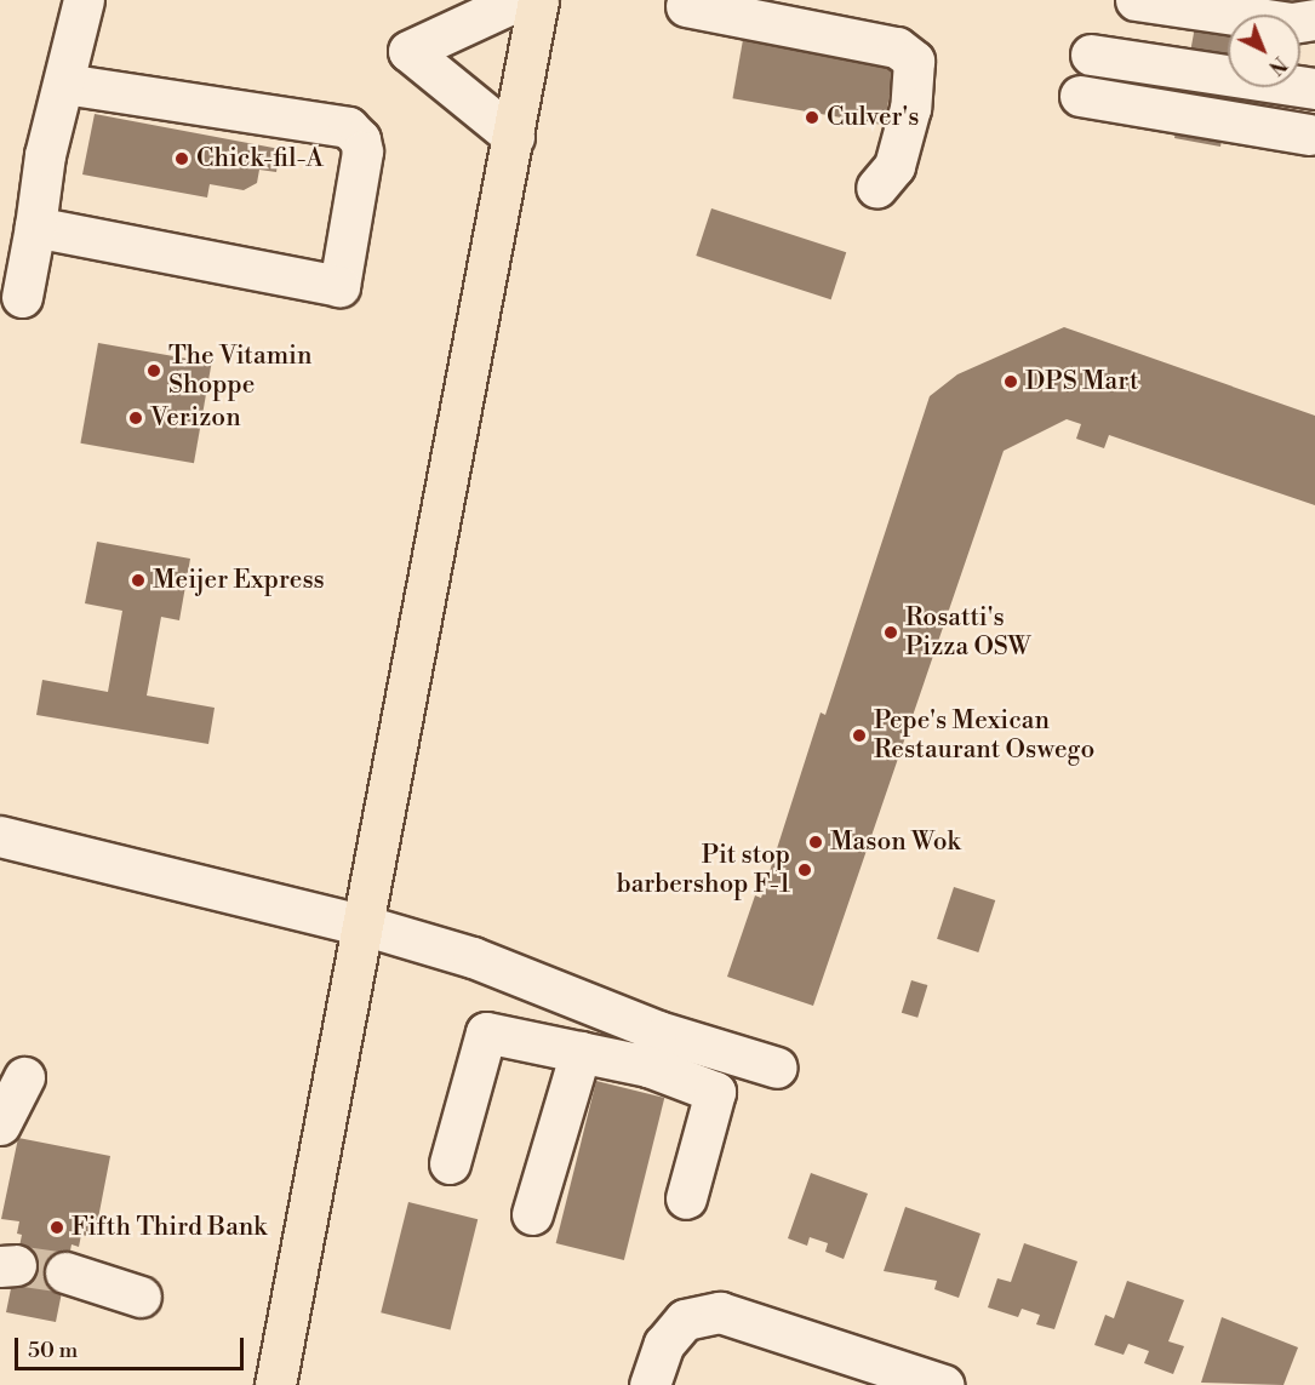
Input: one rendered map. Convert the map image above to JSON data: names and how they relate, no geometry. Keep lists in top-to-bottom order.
{
  "places": [
    "Culver's",
    "Chick-fil-A",
    "The Vitamin Shoppe",
    "DPS Mart",
    "Verizon",
    "Meijer Express",
    "Rosatti's Pizza OSW",
    "Pepe's Mexican Restaurant Oswego",
    "Mason Wok",
    "Pit stop barbershop F-1",
    "Fifth Third Bank"
  ],
  "scale_bar": "50 m",
  "north": "bottom right"
}
